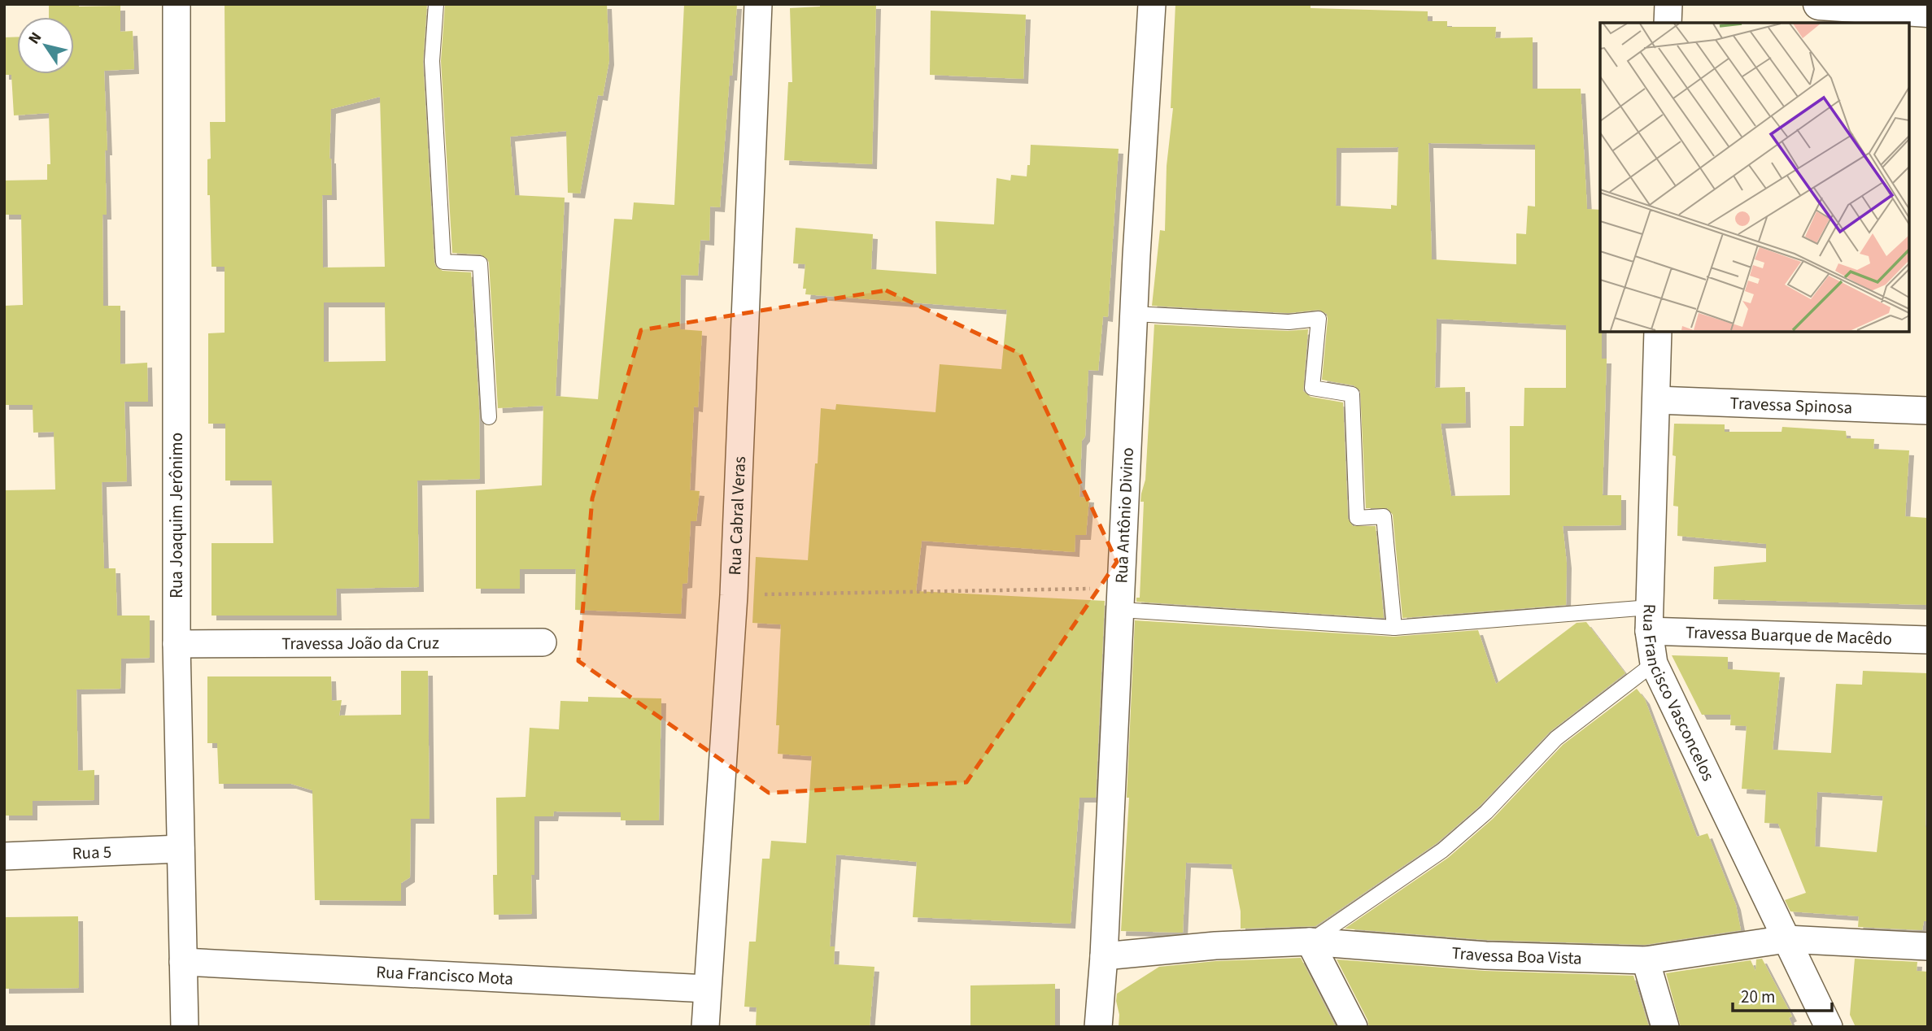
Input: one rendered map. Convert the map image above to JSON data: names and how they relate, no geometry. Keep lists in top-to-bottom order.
{
  "streets": {
    "street": [
      "Travessa Spinosa",
      "Rua Joaquim Jerônimo",
      "Rua Cabral Veras",
      "Rua Antônio Divino",
      "Travessa Buarque de Macêdo",
      "Travessa João da Cruz",
      "Rua Francisco Vasconcelos",
      "Rua 5",
      "Travessa Boa Vista",
      "Rua Francisco Mota"
    ]
  },
  "crossings": [
    ["Travessa Spinosa", "Rua Francisco Vasconcelos"],
    ["Rua Joaquim Jerônimo", "Travessa João da Cruz"],
    ["Rua Joaquim Jerônimo", "Rua 5"],
    ["Rua Joaquim Jerônimo", "Rua Francisco Mota"],
    ["Rua Cabral Veras", "Rua Francisco Mota"],
    ["Rua Antônio Divino", "Travessa Boa Vista"],
    ["Travessa Buarque de Macêdo", "Rua Francisco Vasconcelos"],
    ["Rua Francisco Vasconcelos", "Travessa Boa Vista"]
  ],
  "scale_bar": "20 m",
  "north": "top left"
}
